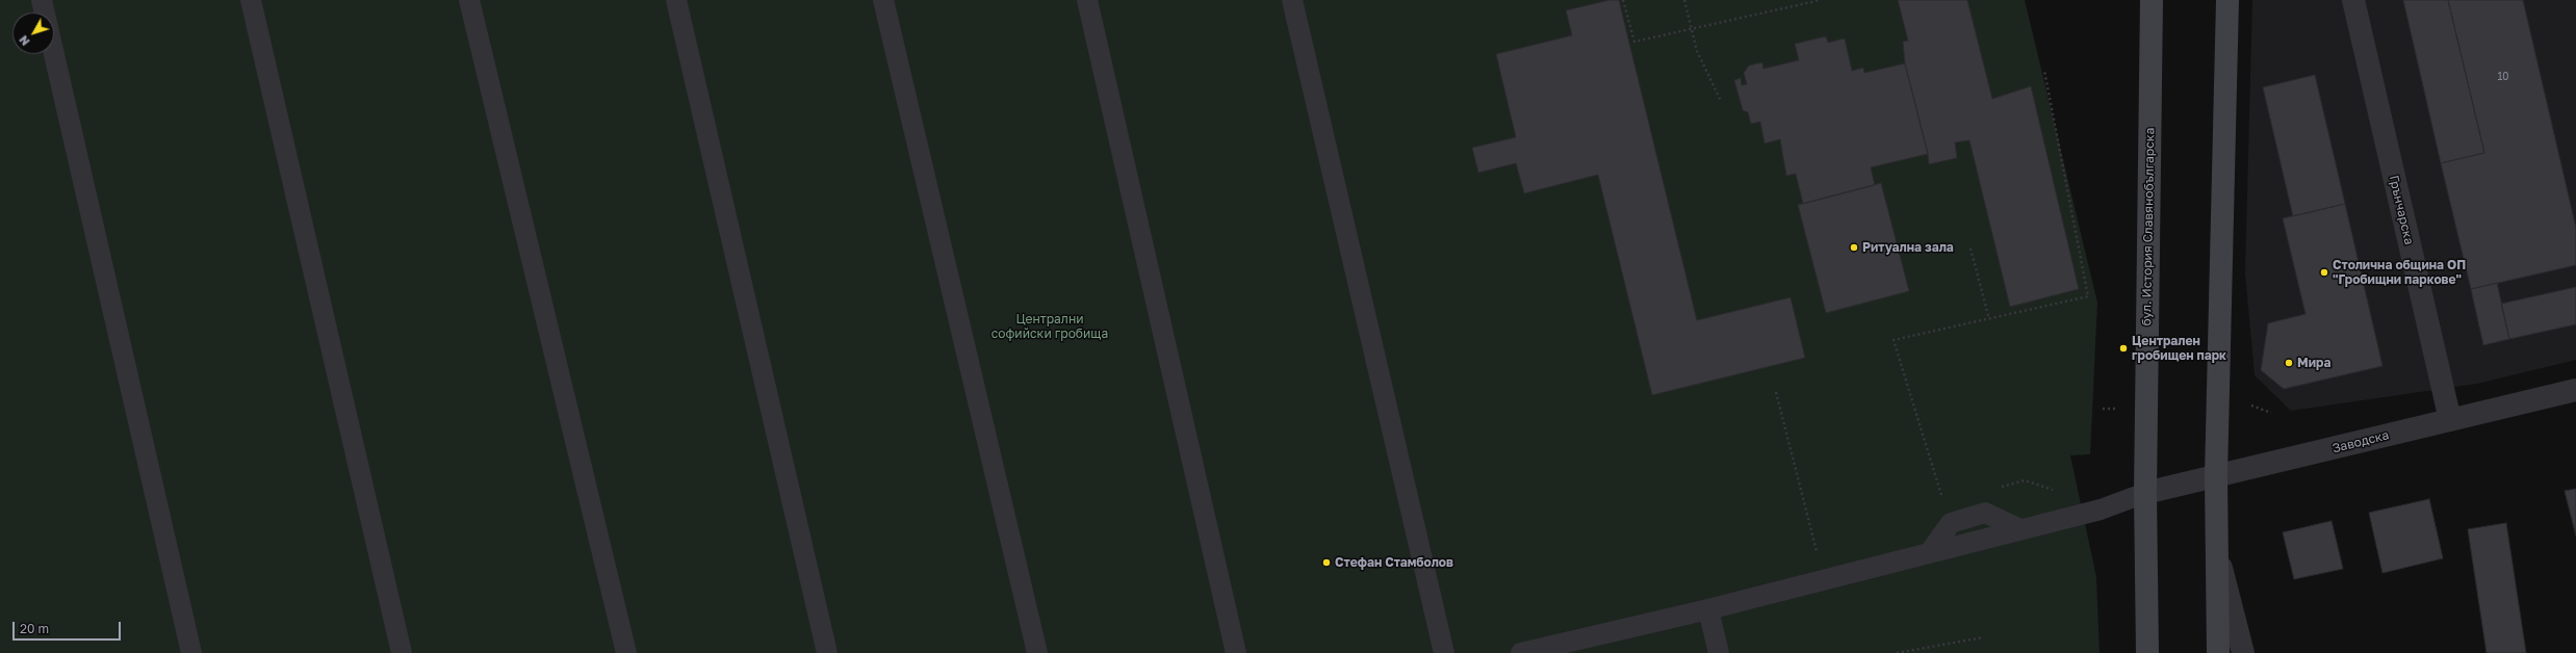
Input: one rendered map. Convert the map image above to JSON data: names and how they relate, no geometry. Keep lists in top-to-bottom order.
{
  "streets": {
    "main road": ["бул. История Славянобългарска"],
    "street": ["Грънчарска", "Заводска"]
  },
  "crossings": [
    ["Грънчарска", "Заводска"],
    ["бул. История Славянобългарска", "Заводска"]
  ],
  "parks": ["Централни софийски гробища"],
  "places": [
    "Ритуална зала",
    "Столична община ОП \"Гробищни паркове\"",
    "Централен гробищен парк",
    "Мира",
    "Стефан Стамболов"
  ],
  "house_numbers": ["10"],
  "scale_bar": "20 m",
  "north": "bottom left"
}
